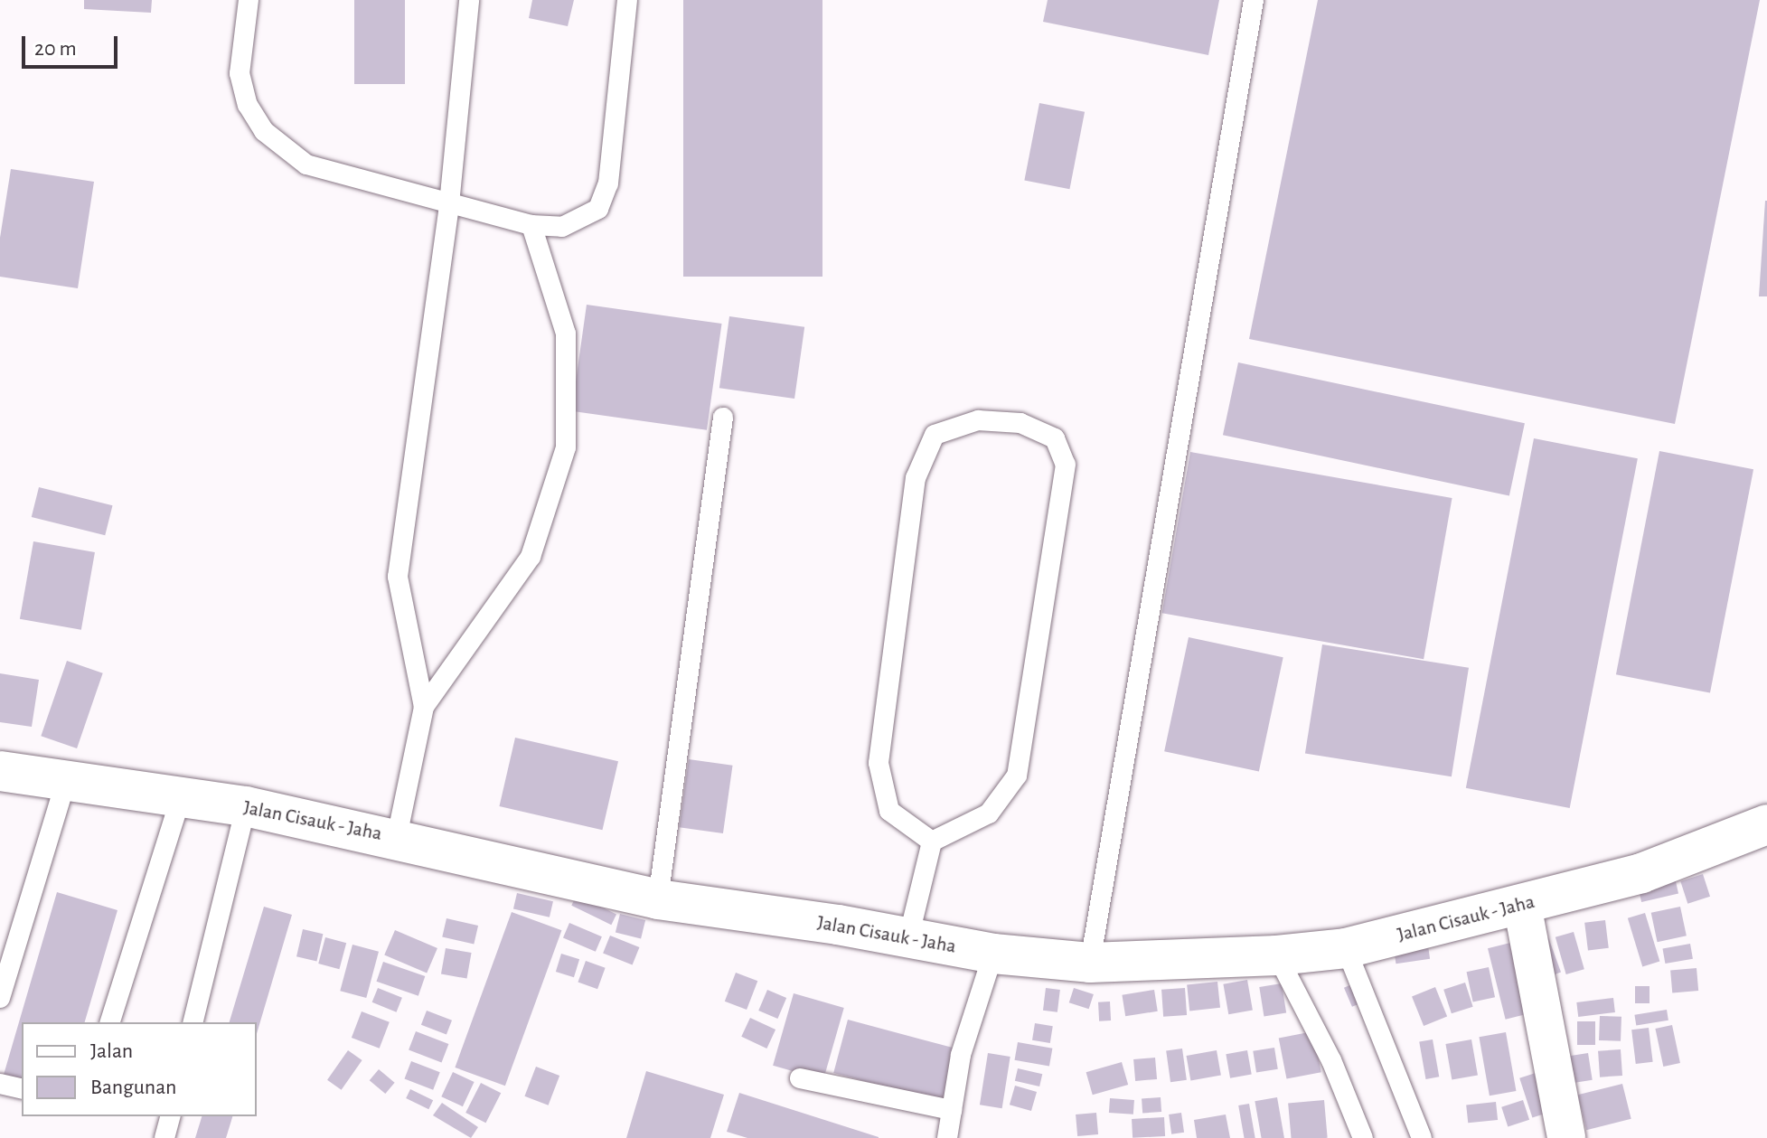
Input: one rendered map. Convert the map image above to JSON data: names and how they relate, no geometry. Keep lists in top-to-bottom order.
{
  "streets": {
    "main road": ["Jalan Cisauk - Jaha"]
  },
  "legend": ["Jalan", "Bangunan"],
  "scale_bar": "20 m"
}
